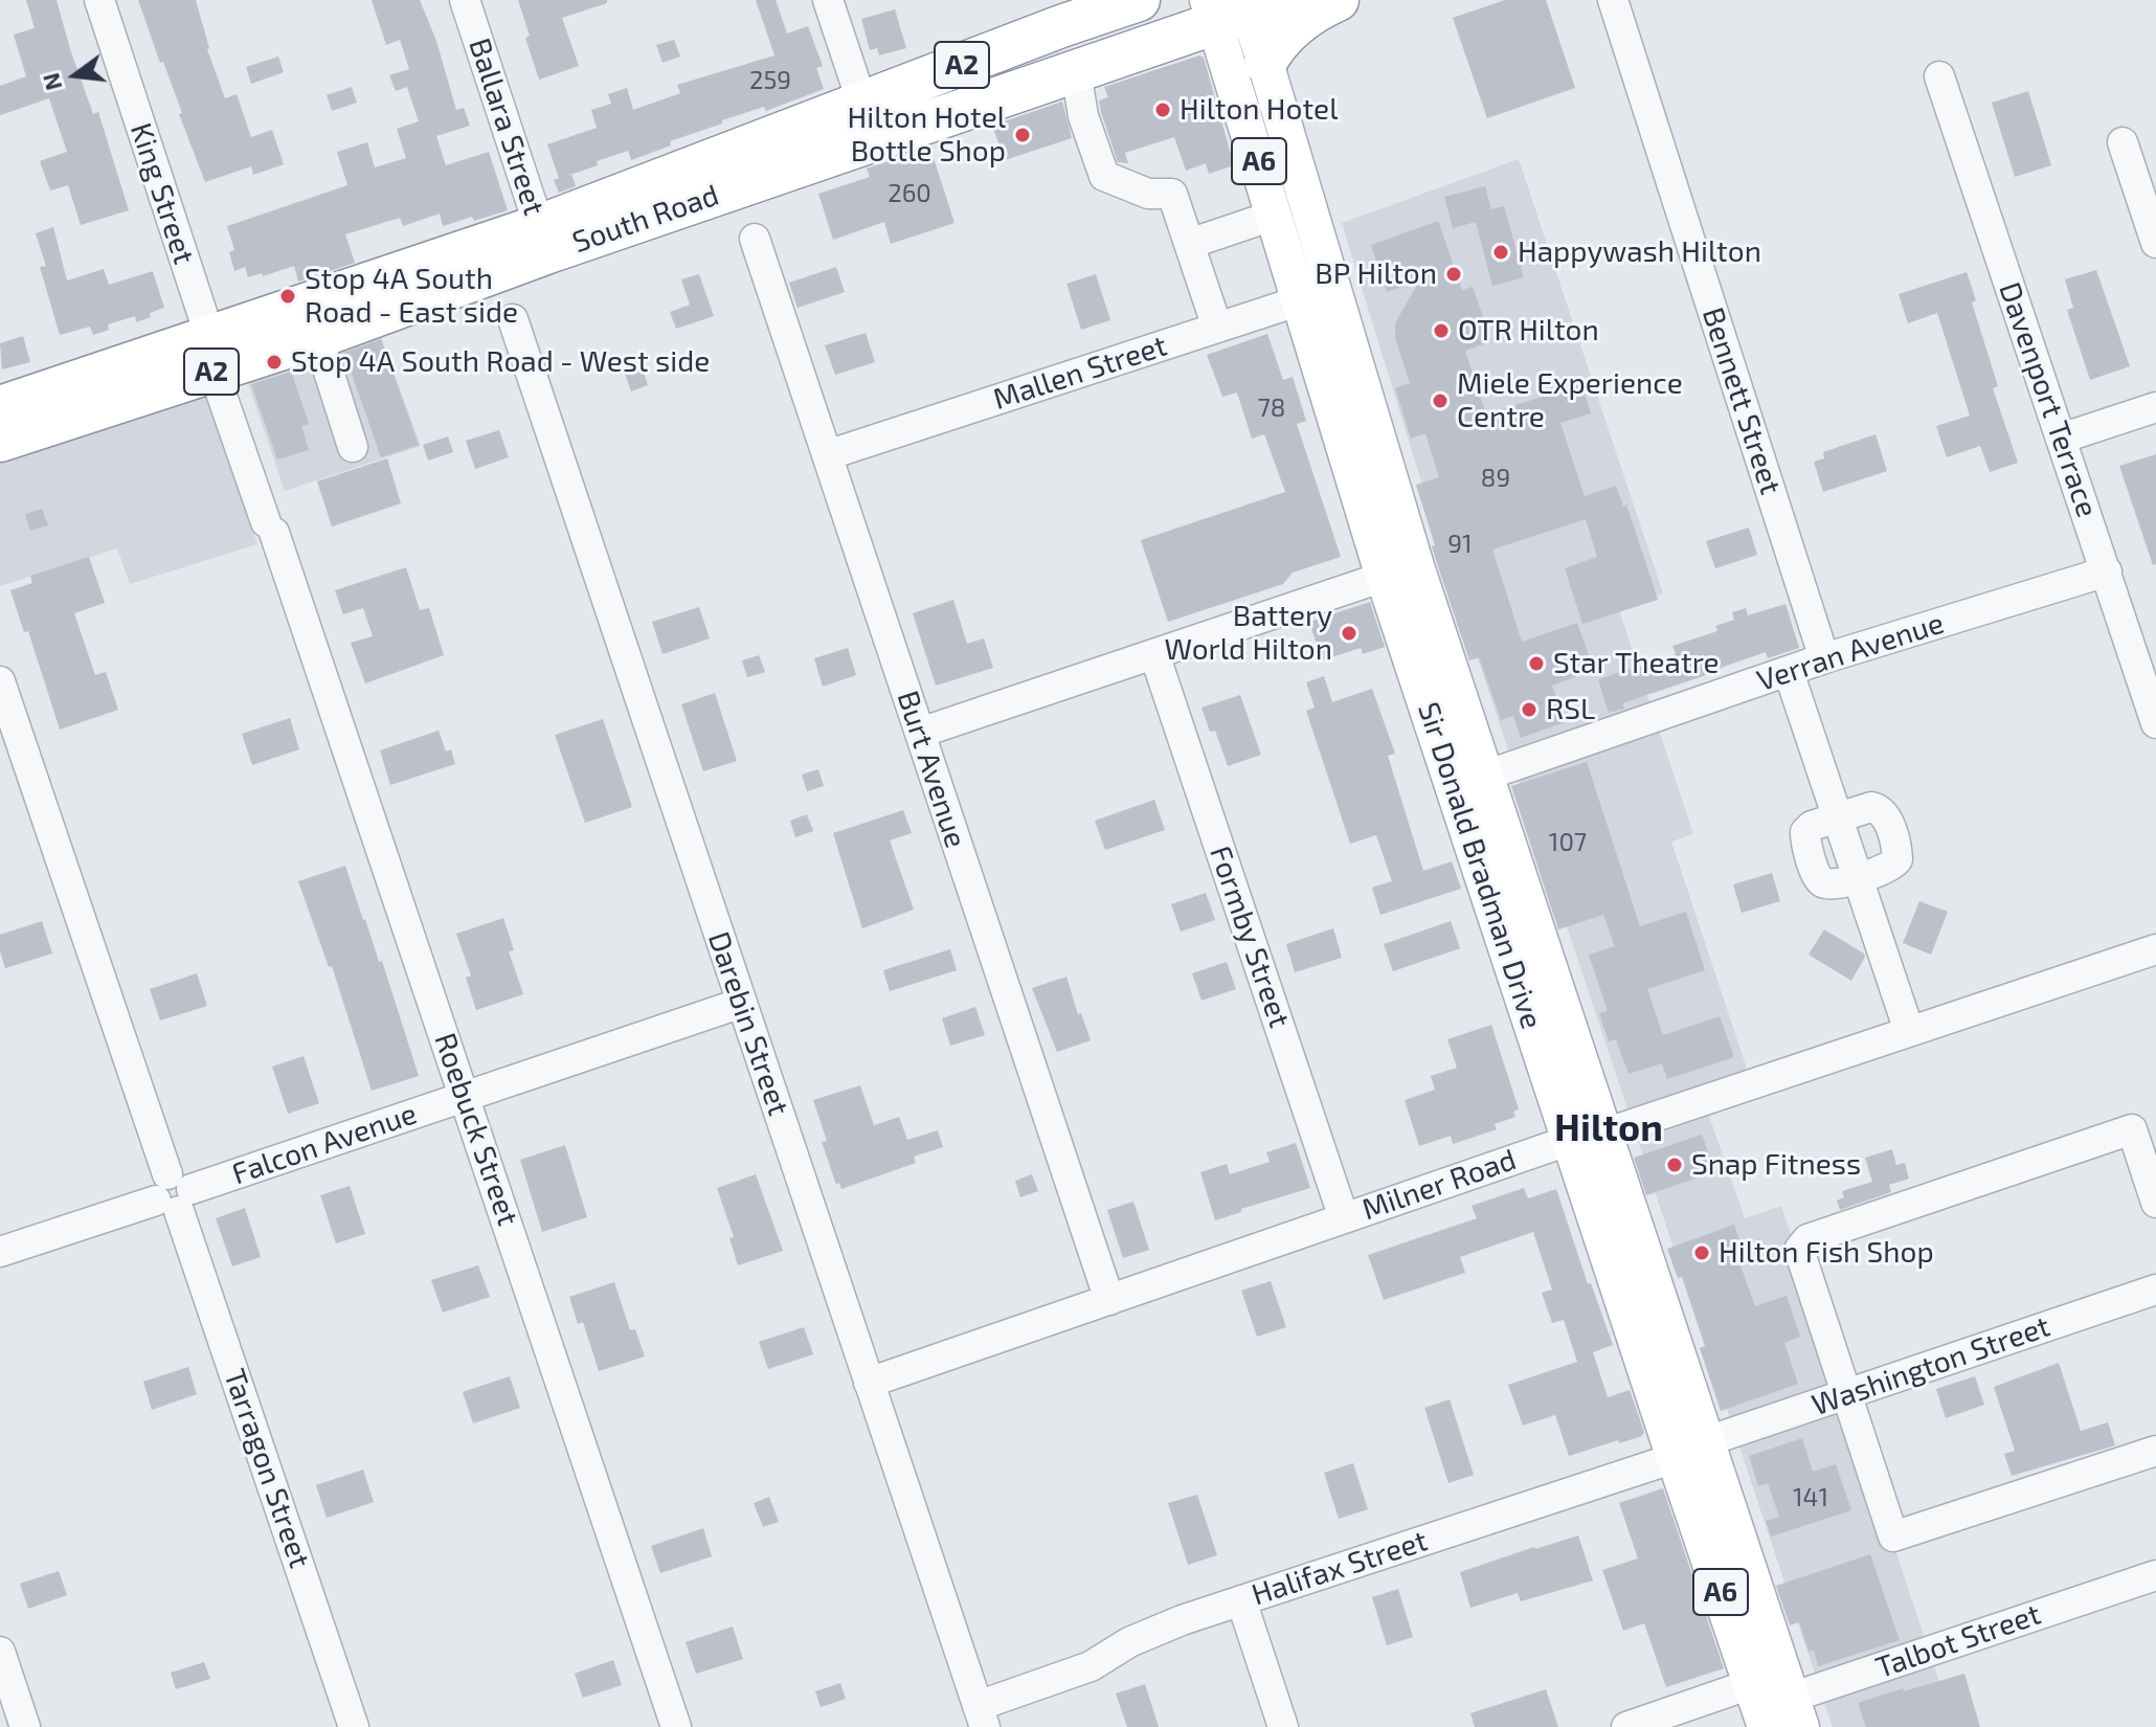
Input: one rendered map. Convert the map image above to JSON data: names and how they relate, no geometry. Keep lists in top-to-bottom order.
{
  "streets": {
    "highway": ["A2", "South Road"],
    "main road": ["A6", "Sir Donald Bradman Drive"],
    "street": [
      "Ballara Street",
      "King Street",
      "Mallen Street",
      "Davenport Terrace",
      "Bennett Street",
      "Verran Avenue",
      "Burt Avenue",
      "Formby Street",
      "Darebin Street",
      "Roebuck Street",
      "Falcon Avenue",
      "Milner Road",
      "Washington Street",
      "Tarragon Street",
      "Halifax Street",
      "Talbot Street"
    ]
  },
  "crossings": [
    ["Ballara Street", "South Road"],
    ["King Street", "South Road"],
    ["King Street", "Roebuck Street"],
    ["South Road", "Sir Donald Bradman Drive"],
    ["South Road", "Roebuck Street"],
    ["Mallen Street", "Burt Avenue"],
    ["Mallen Street", "Sir Donald Bradman Drive"],
    ["Davenport Terrace", "Verran Avenue"],
    ["Bennett Street", "Verran Avenue"],
    ["Verran Avenue", "Sir Donald Bradman Drive"],
    ["Burt Avenue", "Milner Road"],
    ["Sir Donald Bradman Drive", "Milner Road"],
    ["Sir Donald Bradman Drive", "Washington Street"],
    ["Sir Donald Bradman Drive", "Halifax Street"],
    ["Sir Donald Bradman Drive", "Talbot Street"],
    ["Formby Street", "Milner Road"],
    ["Darebin Street", "Falcon Avenue"],
    ["Darebin Street", "Milner Road"],
    ["Darebin Street", "Halifax Street"],
    ["Roebuck Street", "Falcon Avenue"],
    ["Falcon Avenue", "Tarragon Street"],
    ["Washington Street", "Halifax Street"]
  ],
  "districts": ["Hilton"],
  "places": [
    "Hilton Hotel",
    "Hilton Hotel Bottle Shop",
    "Happywash Hilton",
    "BP Hilton",
    "Stop 4A South Road - East side",
    "OTR Hilton",
    "Stop 4A South Road - West side",
    "Miele Experience Centre",
    "Battery World Hilton",
    "Star Theatre",
    "RSL",
    "Snap Fitness",
    "Hilton Fish Shop"
  ],
  "house_numbers": [
    "259",
    "260",
    "78",
    "89",
    "91",
    "107",
    "141"
  ],
  "north": "left"
}
